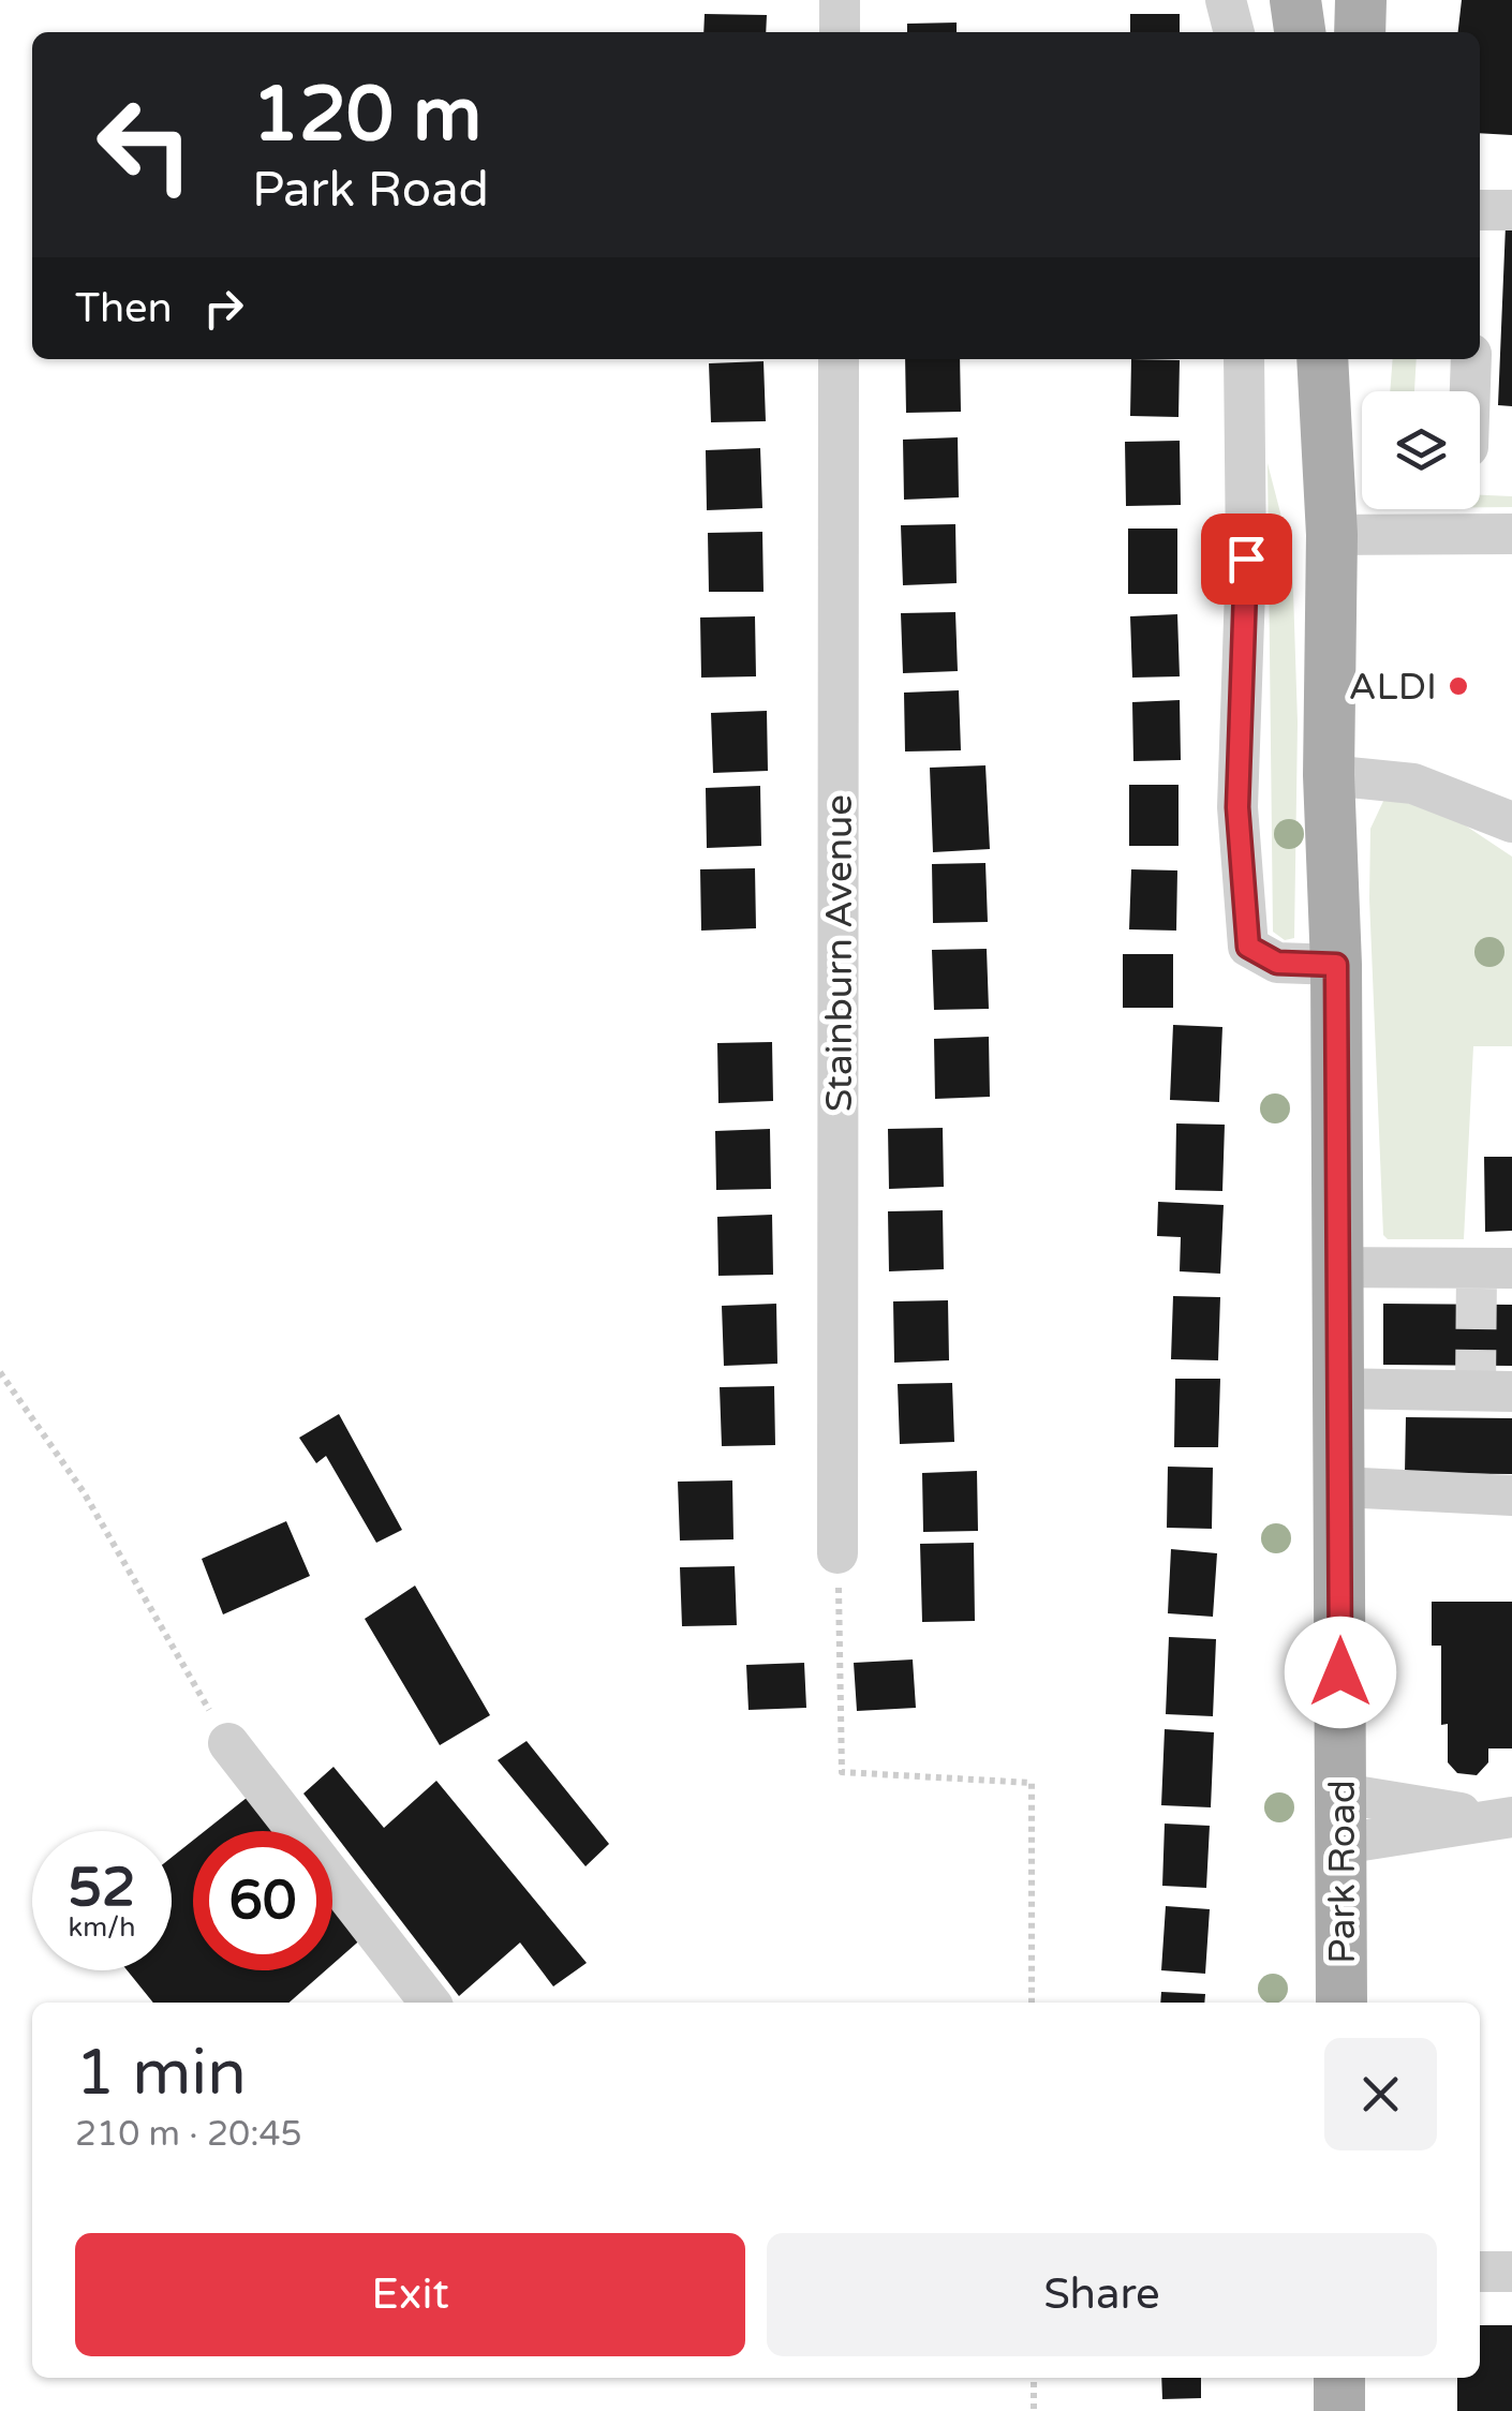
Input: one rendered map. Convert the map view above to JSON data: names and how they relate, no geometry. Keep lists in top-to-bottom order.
{
  "streets": {
    "main road": ["Park Road"],
    "street": ["Stainburn Avenue"]
  },
  "places": ["ALDI"],
  "page": {
    "turn": ["120 m", "Park Road"],
    "then": "Then",
    "speed": "52 km/h",
    "limit": "60",
    "heading": ["1 min", "210 m · 20:45"],
    "buttons": ["Exit", "Share"]
  }
}
